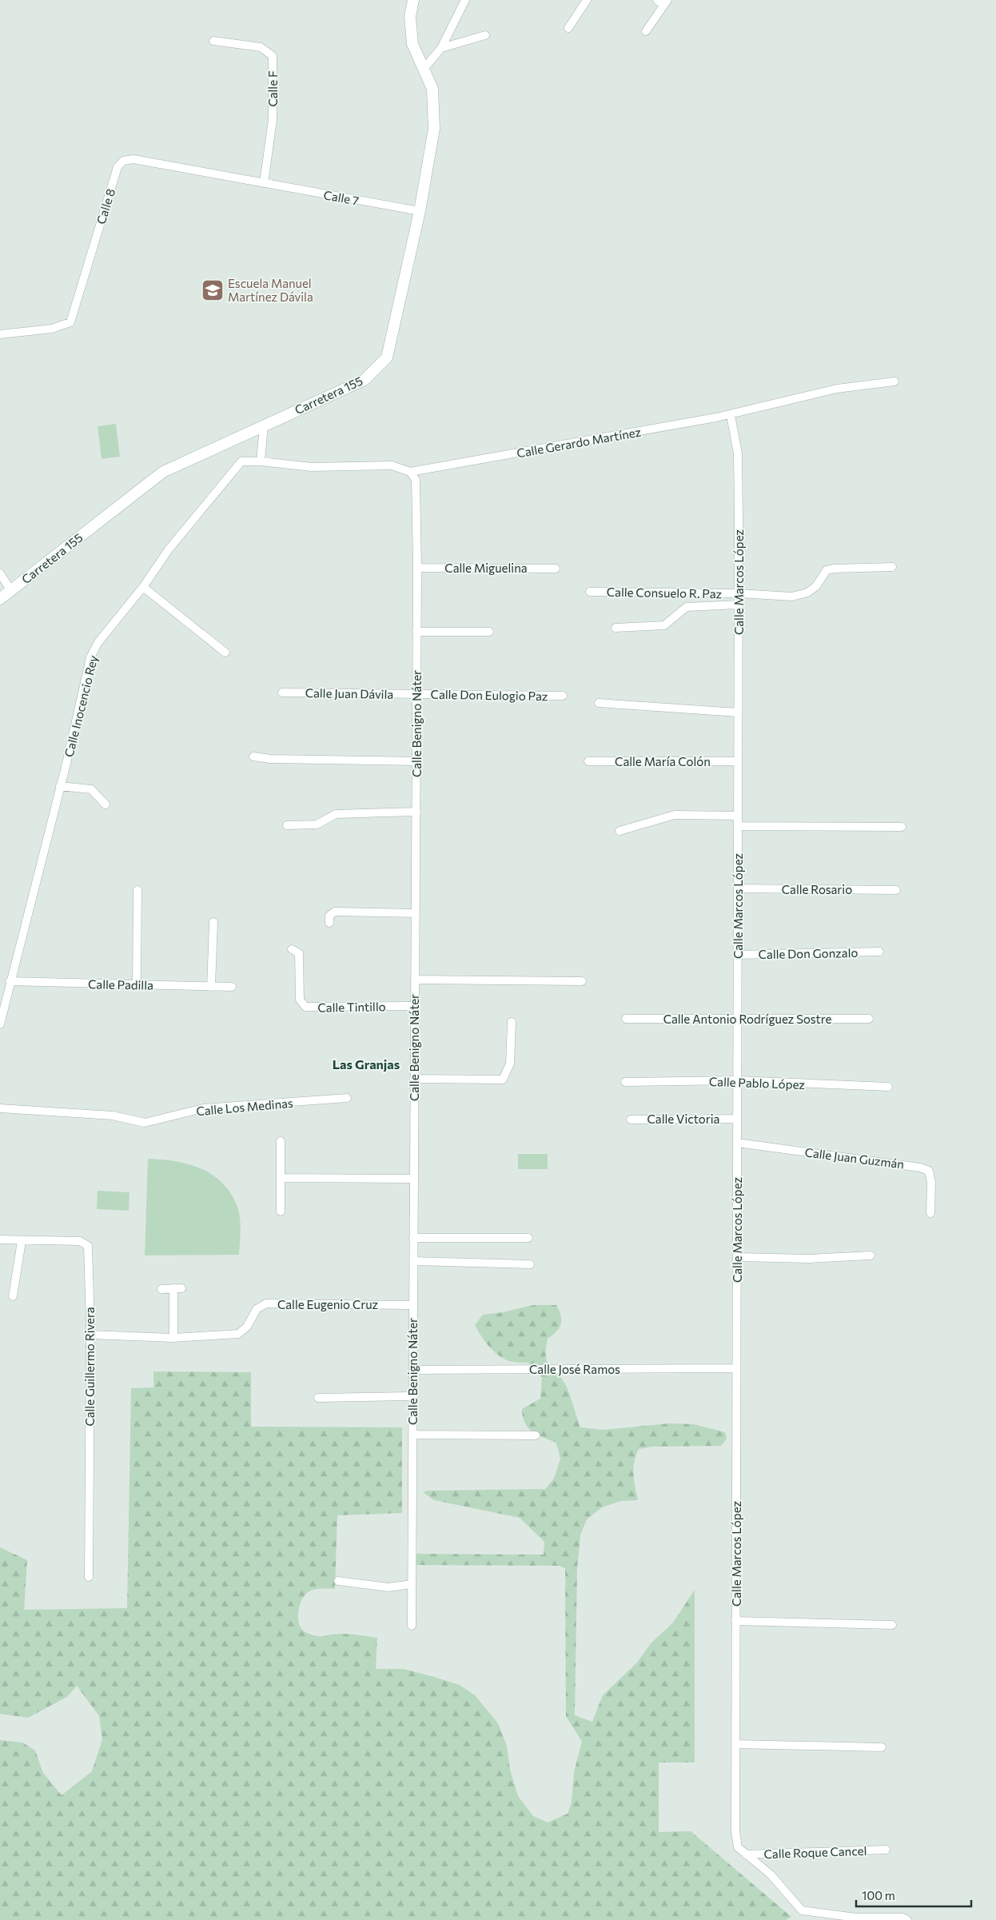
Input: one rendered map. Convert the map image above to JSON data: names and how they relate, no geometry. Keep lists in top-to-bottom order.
{
  "streets": {
    "street": [
      "Calle F",
      "Calle 7",
      "Calle 8",
      "Carretera 155",
      "Calle Gerardo Martínez",
      "Calle Miguelina",
      "Calle Marcos López",
      "Calle Consuelo R. Paz",
      "Calle Juan Dávila",
      "Calle Don Eulogio Paz",
      "Calle Inocencio Rey",
      "Calle Benigno Náter",
      "Calle María Colón",
      "Calle Rosario",
      "Calle Don Gonzalo",
      "Calle Padilla",
      "Calle Tintillo",
      "Calle Antonio Rodríguez Sostre",
      "Calle Pablo López",
      "Calle Los Medinas",
      "Calle Victoria",
      "Calle Juan Guzmán",
      "Calle Eugenio Cruz",
      "Calle Guillermo Rivera",
      "Calle José Ramos",
      "Calle Roque Cancel"
    ]
  },
  "crossings": [
    ["Calle F", "Calle 7"],
    ["Calle F", "Calle 8"],
    ["Calle 7", "Calle 8"],
    ["Calle 7", "Carretera 155"],
    ["Calle Gerardo Martínez", "Calle Marcos López"],
    ["Calle Gerardo Martínez", "Calle Inocencio Rey"],
    ["Calle Gerardo Martínez", "Calle Benigno Náter"],
    ["Calle Miguelina", "Calle Benigno Náter"],
    ["Calle Marcos López", "Calle Consuelo R. Paz"],
    ["Calle Marcos López", "Calle María Colón"],
    ["Calle Marcos López", "Calle Rosario"],
    ["Calle Marcos López", "Calle Don Gonzalo"],
    ["Calle Marcos López", "Calle Antonio Rodríguez Sostre"],
    ["Calle Marcos López", "Calle Pablo López"],
    ["Calle Marcos López", "Calle Victoria"],
    ["Calle Marcos López", "Calle Juan Guzmán"],
    ["Calle Marcos López", "Calle José Ramos"],
    ["Calle Marcos López", "Calle Roque Cancel"],
    ["Calle Juan Dávila", "Calle Don Eulogio Paz"],
    ["Calle Juan Dávila", "Calle Benigno Náter"],
    ["Calle Don Eulogio Paz", "Calle Benigno Náter"],
    ["Calle Inocencio Rey", "Calle Padilla"],
    ["Calle Benigno Náter", "Calle Tintillo"],
    ["Calle Benigno Náter", "Calle Eugenio Cruz"],
    ["Calle Benigno Náter", "Calle José Ramos"],
    ["Calle Eugenio Cruz", "Calle Guillermo Rivera"]
  ],
  "districts": ["Las Granjas"],
  "places": {
    "school or university": ["Escuela Manuel Martínez Dávila"]
  },
  "scale_bar": "100 m"
}
